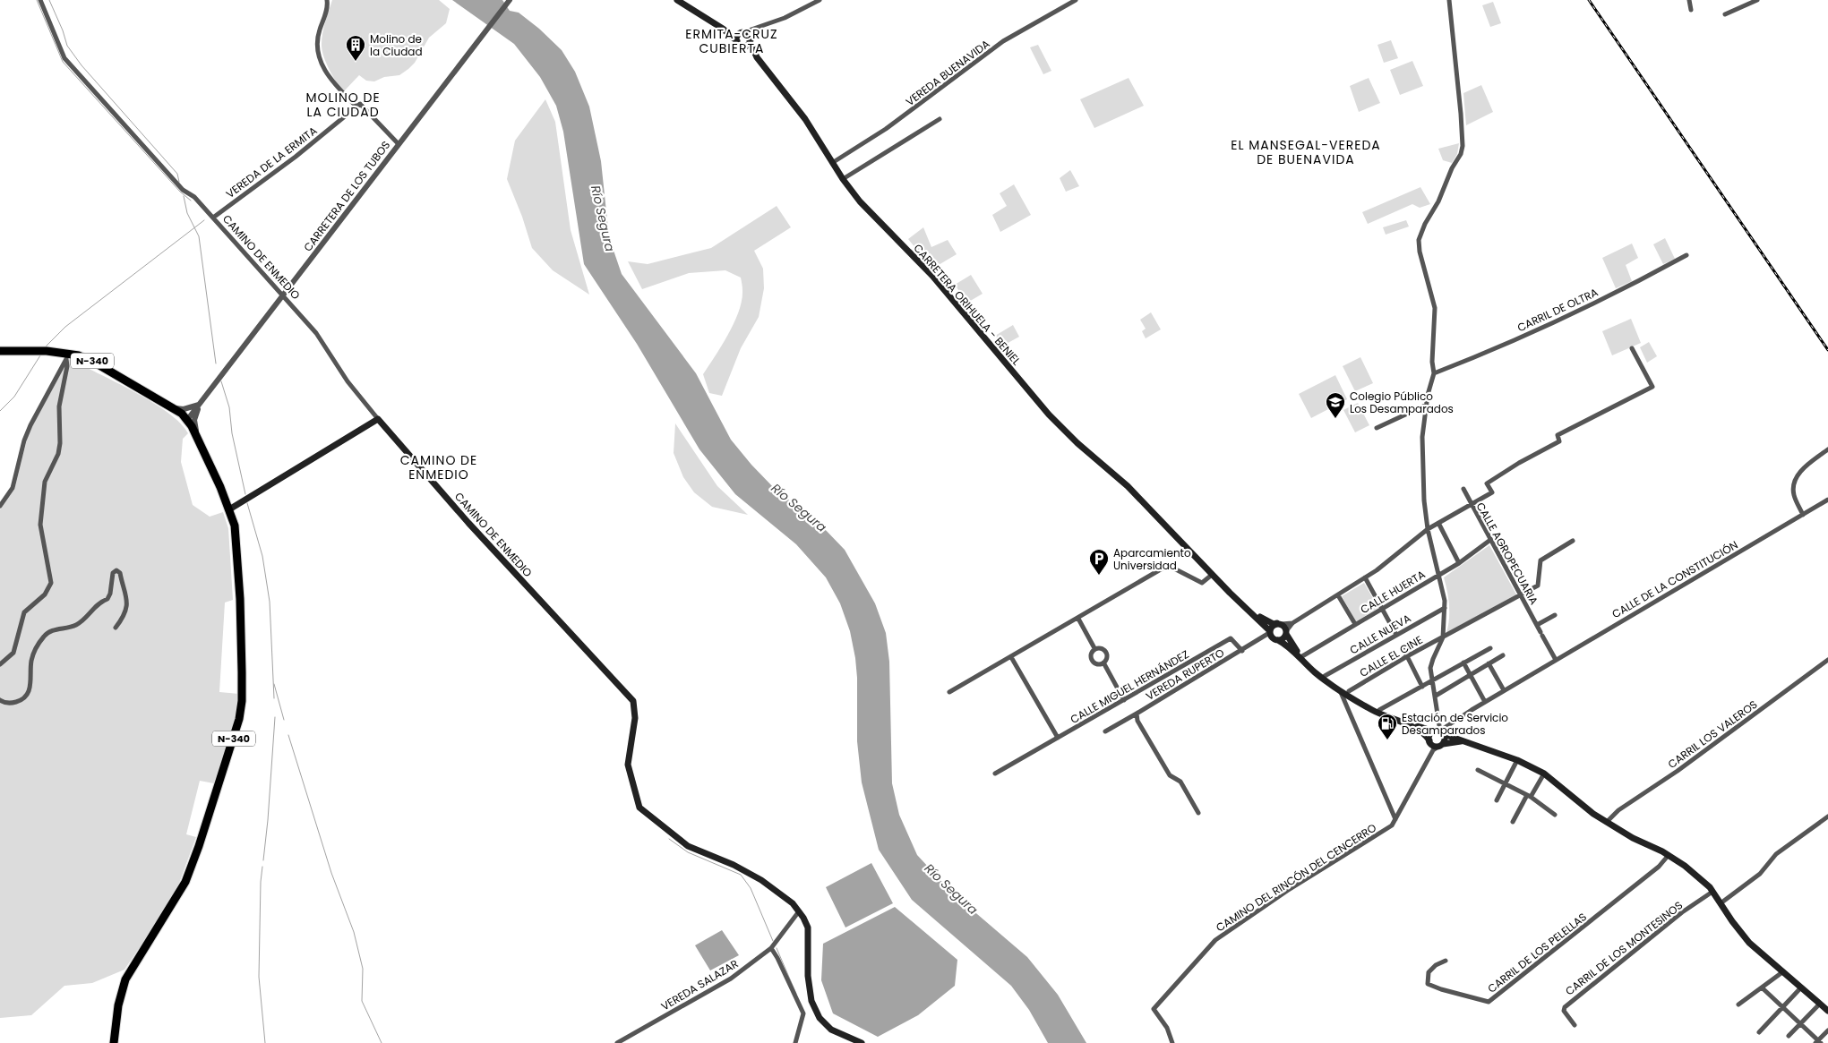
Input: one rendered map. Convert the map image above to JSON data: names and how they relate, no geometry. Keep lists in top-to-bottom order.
{
  "streets": {
    "highway": ["N-340"],
    "main road": ["CAMINO DE ENMEDIO", "CARRETERA ORIHUELA - BENIEL"],
    "street": [
      "VEREDA BUENAVIDA",
      "VEREDA DE LA ERMITA",
      "CARRETERA DE LOS TUBOS",
      "CARRIL DE OLTRA",
      "CALLE AGROPECUARIA",
      "CALLE DE LA CONSTITUCIÓN",
      "CALLE HUERTA",
      "CALLE NUEVA",
      "CALLE EL CINE",
      "VEREDA RUPERTO",
      "CALLE MIGUEL HERNÁNDEZ",
      "CARRIL LOS VALEROS",
      "CAMINO DEL RINCÓN DEL CENCERRO",
      "CARRIL DE LOS MONTESINOS",
      "CARRIL DE LOS PELELLAS",
      "VEREDA SALAZAR"
    ]
  },
  "crossings": [
    ["VEREDA BUENAVIDA", "CARRETERA ORIHUELA - BENIEL"],
    ["VEREDA DE LA ERMITA", "CAMINO DE ENMEDIO"],
    ["CARRETERA DE LOS TUBOS", "CAMINO DE ENMEDIO"],
    ["CARRETERA DE LOS TUBOS", "N-340"],
    ["CAMINO DE ENMEDIO", "VEREDA SALAZAR"],
    ["CALLE AGROPECUARIA", "CALLE DE LA CONSTITUCIÓN"],
    ["CALLE AGROPECUARIA", "CALLE HUERTA"],
    ["CALLE AGROPECUARIA", "CALLE EL CINE"],
    ["VEREDA RUPERTO", "CALLE MIGUEL HERNÁNDEZ"]
  ],
  "districts": [
    "ERMITA-CRUZ CUBIERTA",
    "MOLINO DE LA CIUDAD",
    "EL MANSEGAL-VEREDA DE BUENAVIDA",
    "CAMINO DE ENMEDIO"
  ],
  "water": ["Río Segura"],
  "places": {
    "building": ["Molino de la Ciudad"],
    "school or university": ["Colegio Público Los Desamparados"],
    "parking": ["Aparcamiento Universidad"],
    "fuel station": ["Estación de Servicio Desamparados"]
  }
}
